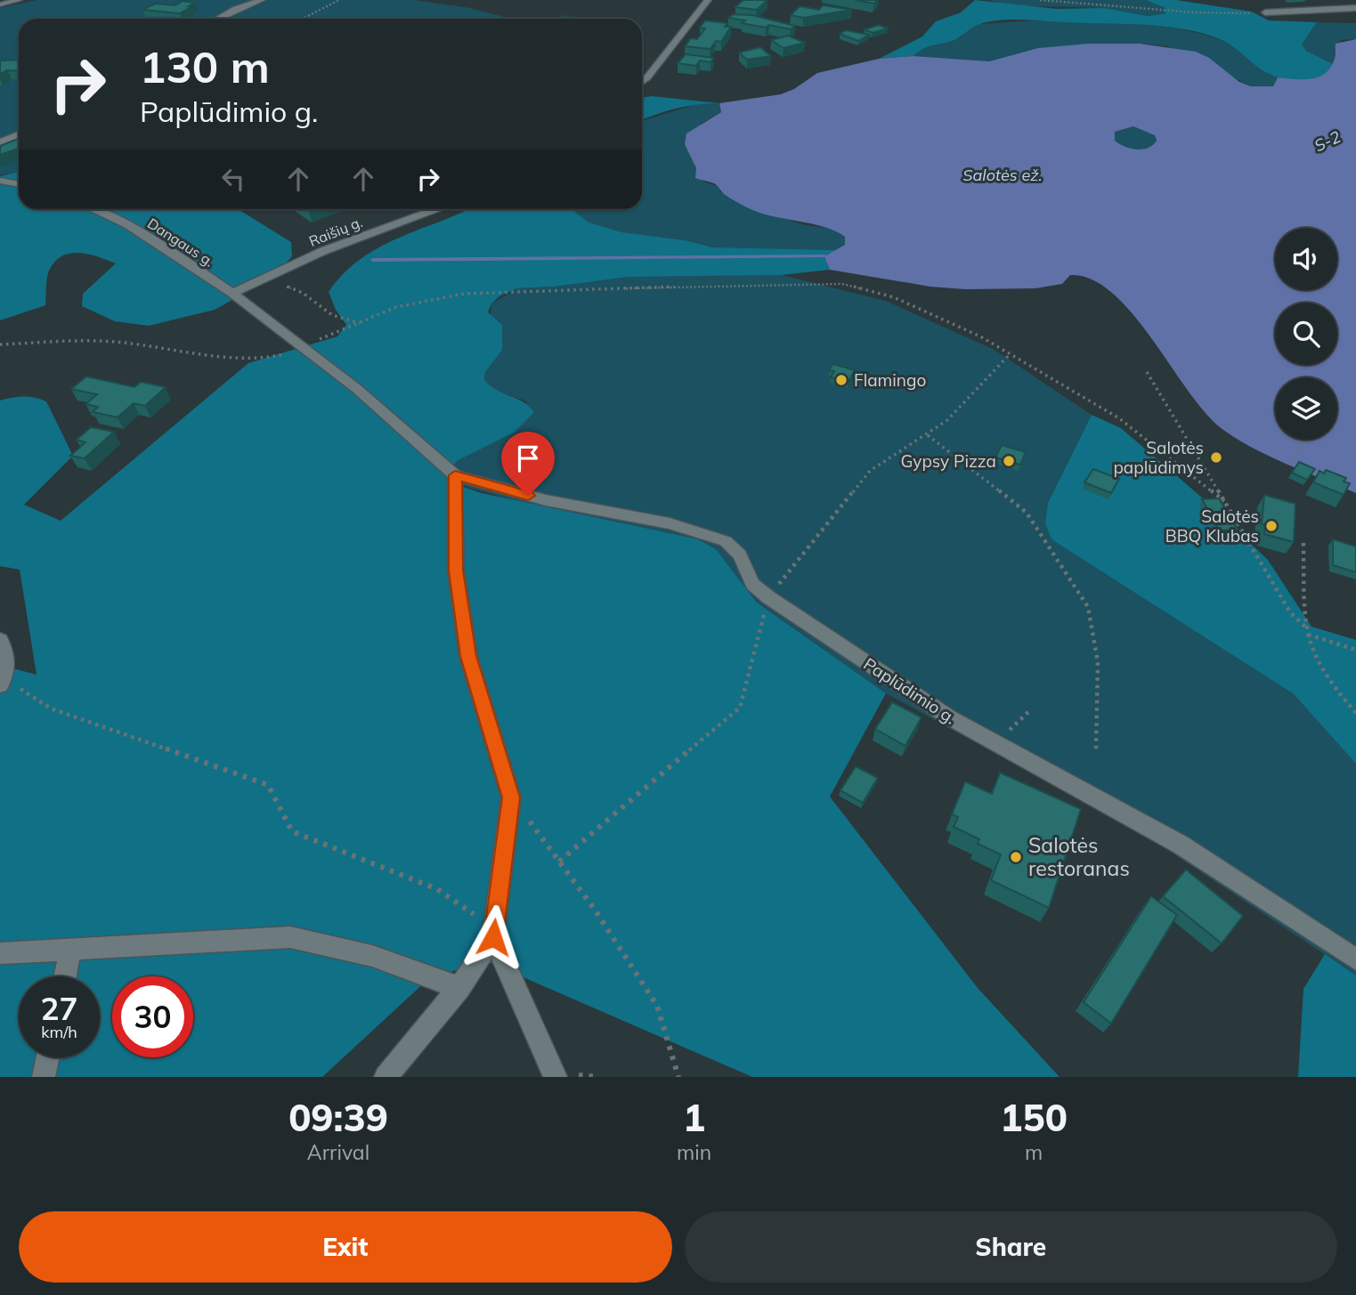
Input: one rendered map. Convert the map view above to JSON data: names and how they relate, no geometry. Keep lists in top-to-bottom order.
{
  "streets": {
    "street": ["Raišių g.", "Dangaus g.", "Paplūdimio g."]
  },
  "crossings": [
    ["Raišių g.", "Dangaus g."],
    ["Dangaus g.", "Paplūdimio g."]
  ],
  "water": ["S-2", "Salotės ež."],
  "places": [
    "Flamingo",
    "Salotės paplūdimys",
    "Gypsy Pizza",
    "Salotės BBQ Klubas",
    "Salotės restoranas"
  ],
  "page": {
    "turn": ["130 m", "Paplūdimio g."],
    "speed": "27 km/h",
    "limit": "30",
    "eta": [
      "09:39",
      "Arrival",
      "1",
      "min",
      "150",
      "m"
    ],
    "buttons": ["Exit", "Share"]
  }
}
